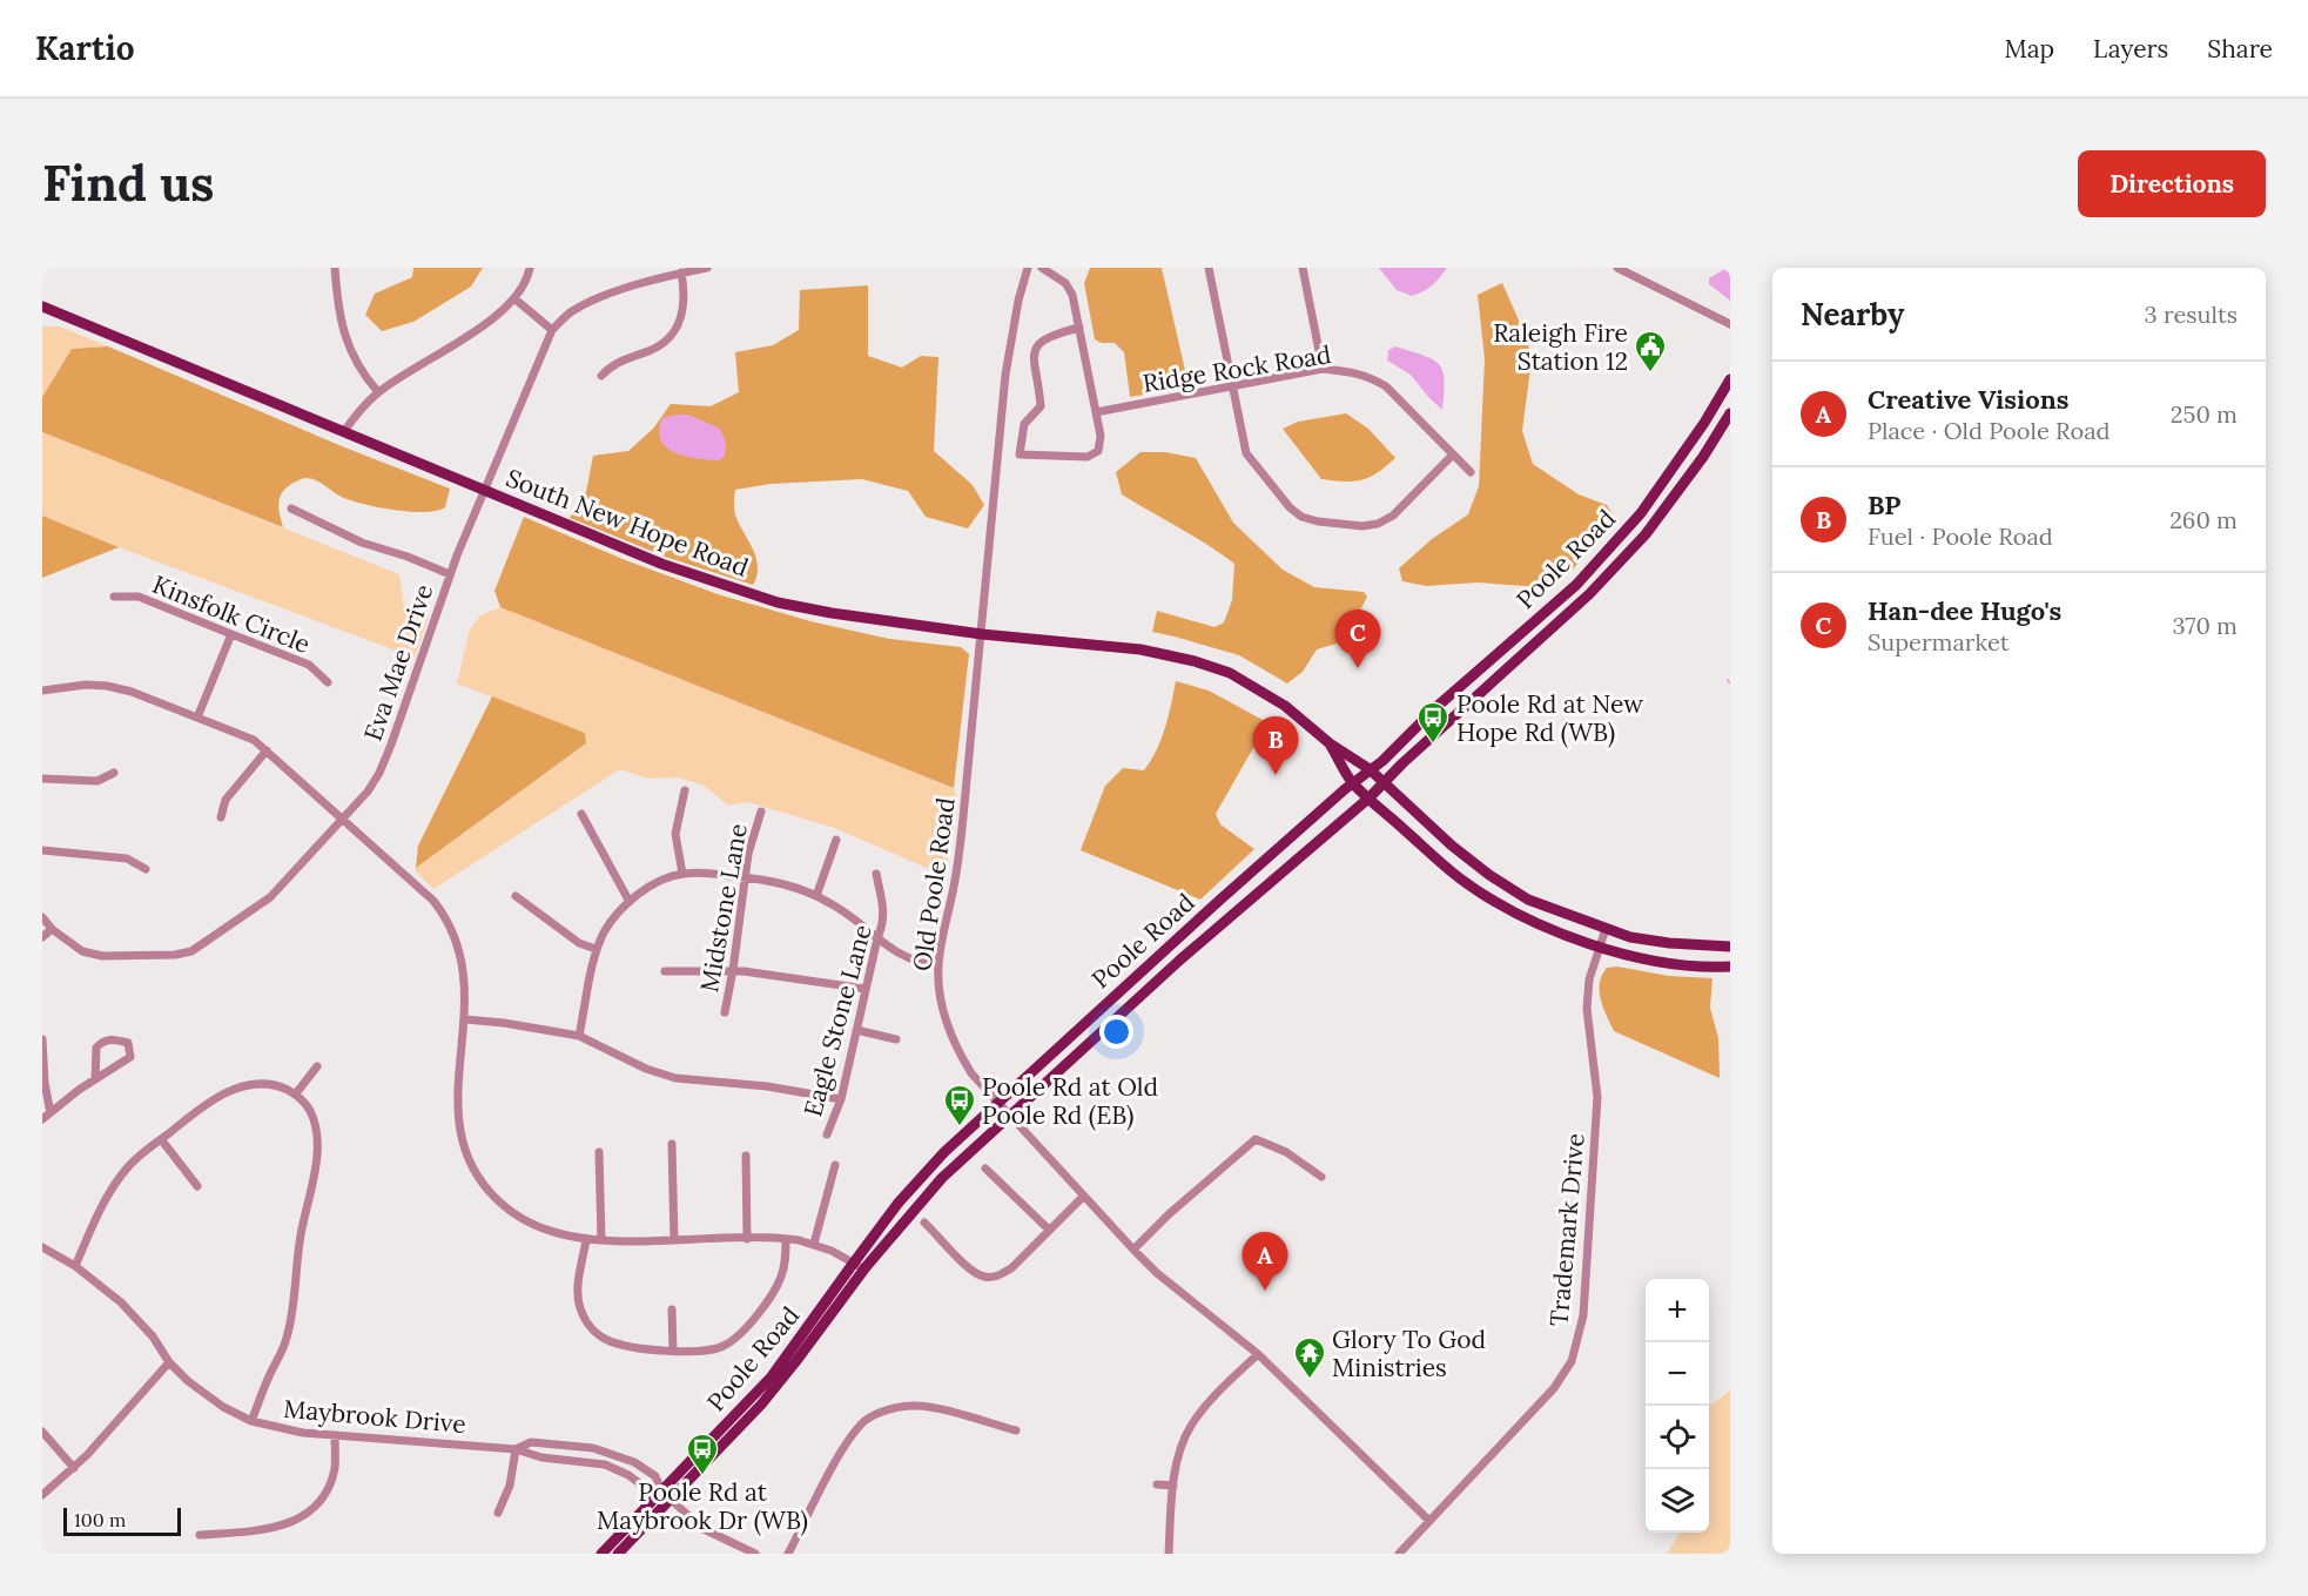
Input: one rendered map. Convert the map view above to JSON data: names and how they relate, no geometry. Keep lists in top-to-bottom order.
{
  "streets": {
    "main road": ["South New Hope Road", "Poole Road"],
    "street": [
      "Ridge Rock Road",
      "Kinsfolk Circle",
      "Eva Mae Drive",
      "Old Poole Road",
      "Midstone Lane",
      "Eagle Stone Lane",
      "Trademark Drive",
      "Maybrook Drive"
    ]
  },
  "crossings": [
    ["South New Hope Road", "Poole Road"],
    ["South New Hope Road", "Eva Mae Drive"],
    ["South New Hope Road", "Old Poole Road"],
    ["South New Hope Road", "Trademark Drive"],
    ["Poole Road", "Old Poole Road"],
    ["Poole Road", "Maybrook Drive"],
    ["Old Poole Road", "Trademark Drive"]
  ],
  "places": {
    "public building": ["Raleigh Fire Station 12"],
    "bus stop": ["Poole Rd at New Hope Rd (WB)", "Poole Rd at Old Poole Rd (EB)", "Poole Rd at Maybrook Dr (WB)"],
    "temple": ["Glory To God Ministries"]
  },
  "scale_bar": "100 m",
  "page": {
    "header": "Kartio",
    "nav": ["Map", "Layers", "Share"],
    "buttons": "Directions",
    "title": "Find us",
    "heading": ["Nearby", "3 results"],
    "list": [
      {
        "mark": "A",
        "name": "Creative Visions",
        "note": "Place · Old Poole Road",
        "value": "250 m"
      },
      {
        "mark": "B",
        "name": "BP",
        "note": "Fuel · Poole Road",
        "value": "260 m"
      },
      {
        "mark": "C",
        "name": "Han-dee Hugo's",
        "note": "Supermarket",
        "value": "370 m"
      }
    ],
    "pins": ["C", "B", "A"],
    "map_buttons": ["+", "−"],
    "scale": "100 m"
  }
}
